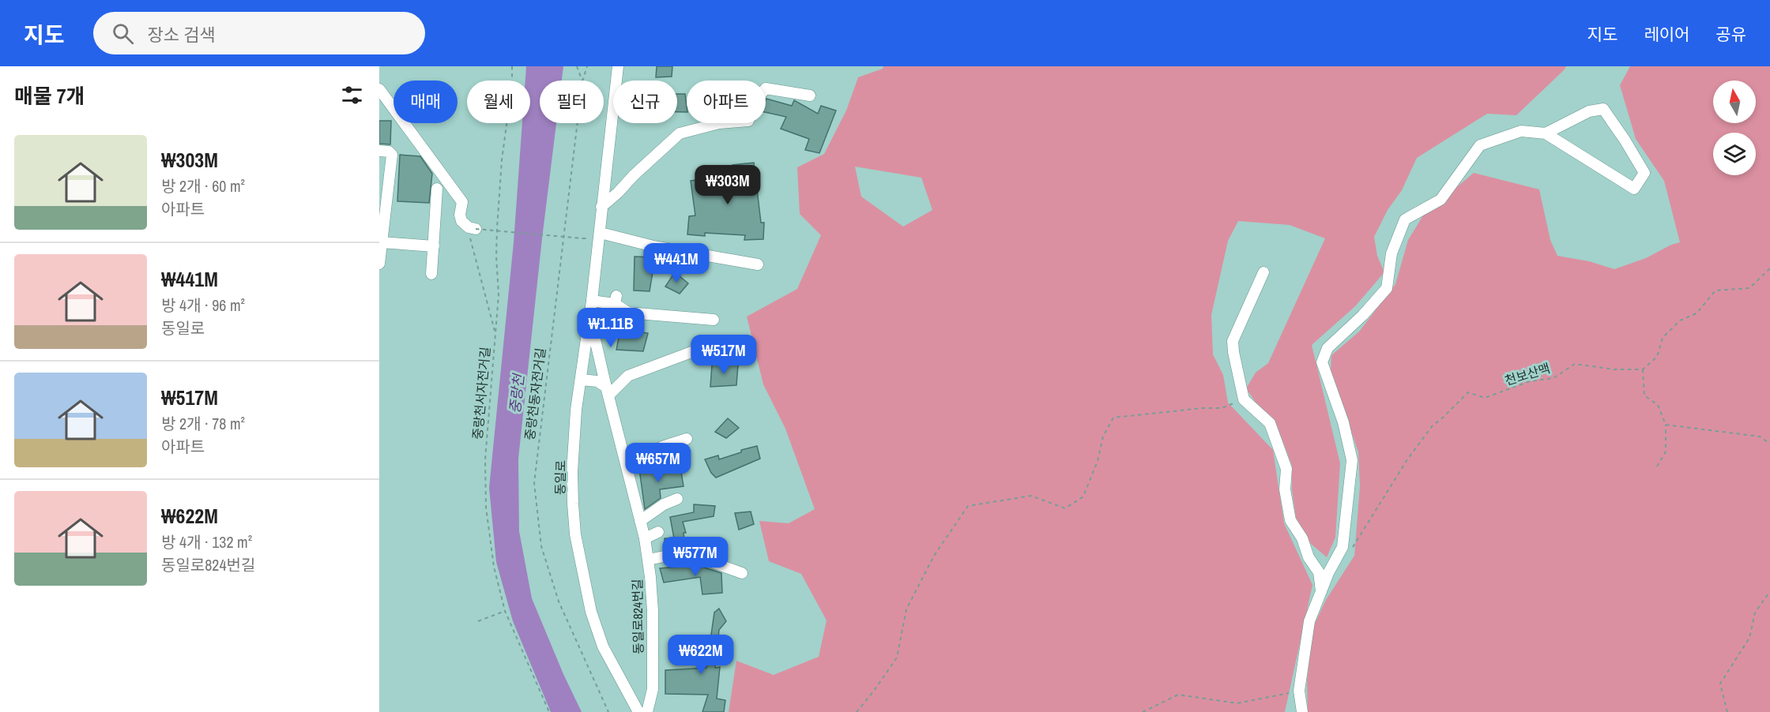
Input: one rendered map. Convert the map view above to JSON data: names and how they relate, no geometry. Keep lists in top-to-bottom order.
{
  "streets": {
    "street": ["동일로", "동일로824번길"],
    "path": ["천보산맥", "중랑천서자전거길", "중랑천동자전거길"]
  },
  "crossings": [
    ["동일로", "동일로824번길"]
  ],
  "water": ["중랑천"],
  "north": "top",
  "page": {
    "header": "지도",
    "search": "장소 검색",
    "nav": ["지도", "레이어", "공유"],
    "heading": "매물 7개",
    "chip": [
      "매매",
      "월세",
      "필터",
      "신규",
      "아파트"
    ],
    "list": [
      {
        "name": "₩303M",
        "note": "방 2개 · 60 m² · 아파트"
      },
      {
        "name": "₩441M",
        "note": "방 4개 · 96 m² · 동일로"
      },
      {
        "name": "₩517M",
        "note": "방 2개 · 78 m² · 아파트"
      },
      {
        "name": "₩622M",
        "note": "방 4개 · 132 m² · 동일로824번길"
      }
    ],
    "price": [
      "₩303M",
      "₩441M",
      "₩1.11B",
      "₩517M",
      "₩657M",
      "₩577M",
      "₩622M"
    ]
  }
}
